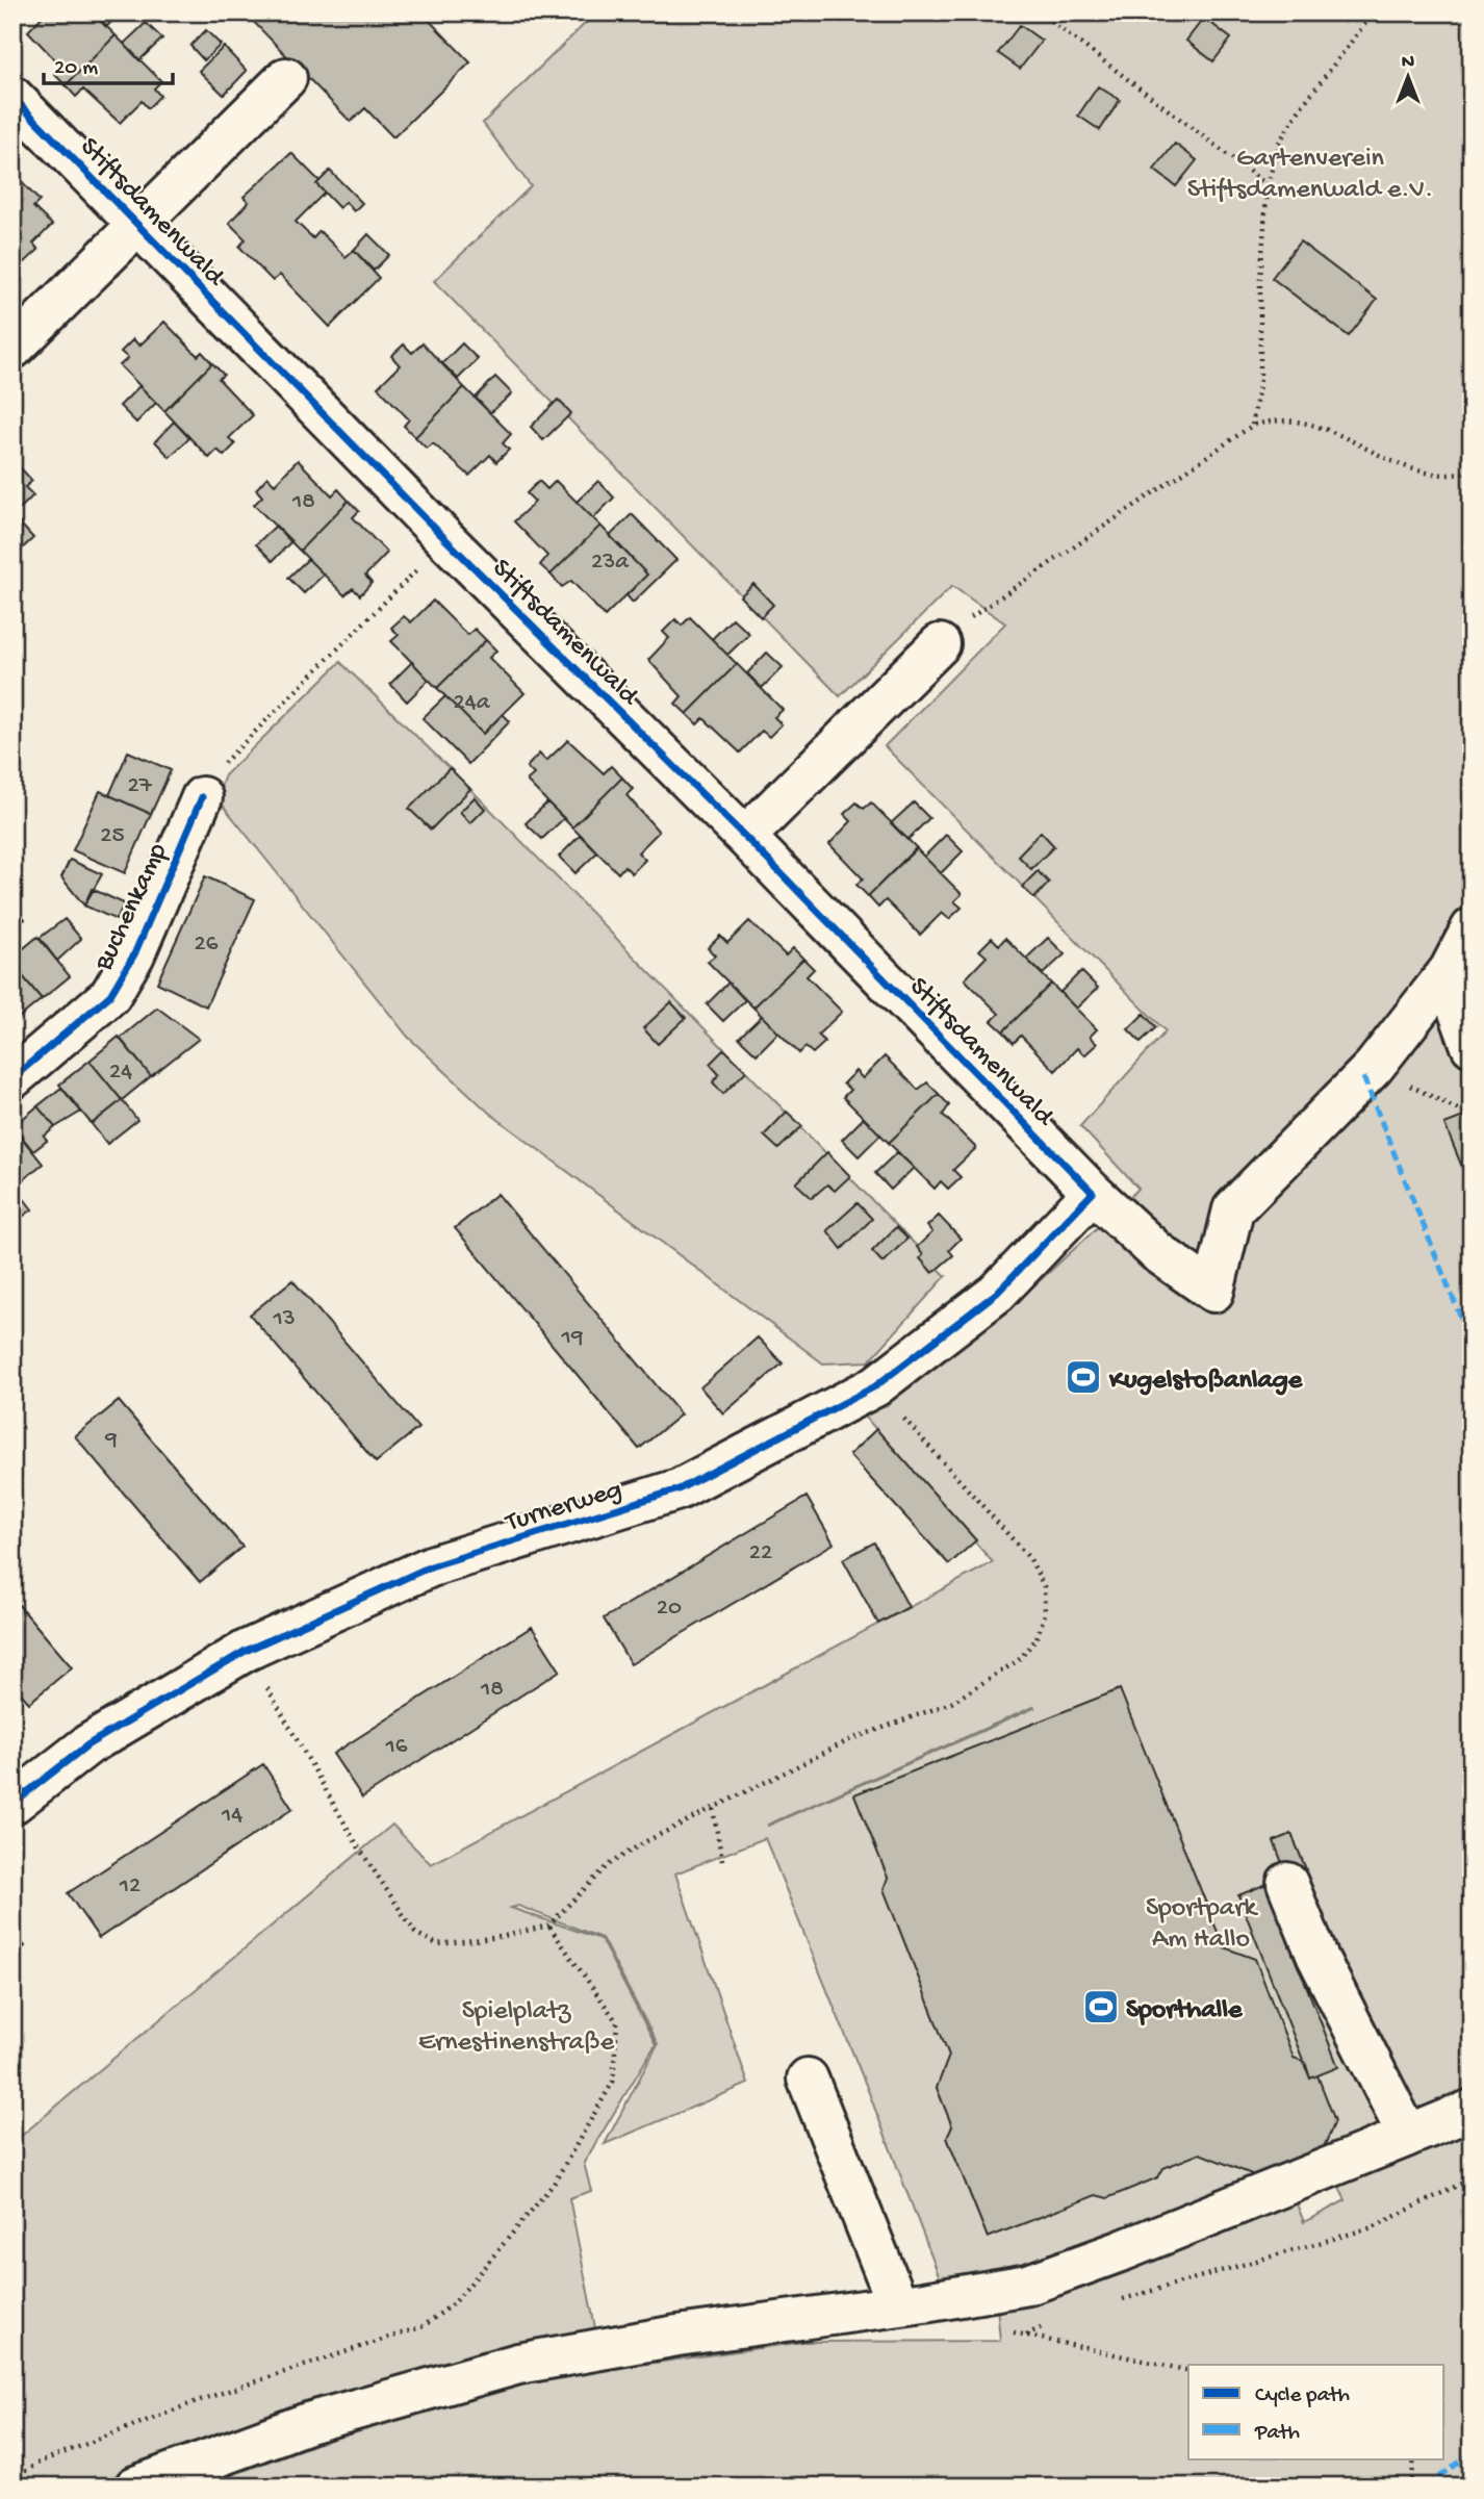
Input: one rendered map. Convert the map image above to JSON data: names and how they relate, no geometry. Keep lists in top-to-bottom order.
{
  "streets": {
    "street": ["Stiftsdamenwald", "Buchenkamp", "Turnerweg"]
  },
  "crossings": [
    ["Stiftsdamenwald", "Turnerweg"]
  ],
  "parks": ["Gartenverein Stiftsdamenwald e.V.", "Sportpark Am Hallo", "Spielplatz Ernestinenstraße"],
  "places": {
    "sports": ["Kugelstoßanlage", "Sporthalle"]
  },
  "house_numbers": [
    "18",
    "23a",
    "24a",
    "27",
    "25",
    "26",
    "24",
    "13",
    "19",
    "9",
    "22",
    "20",
    "18",
    "16",
    "14",
    "12"
  ],
  "legend": ["Cycle path", "Path"],
  "scale_bar": "20 m",
  "north": "top"
}
